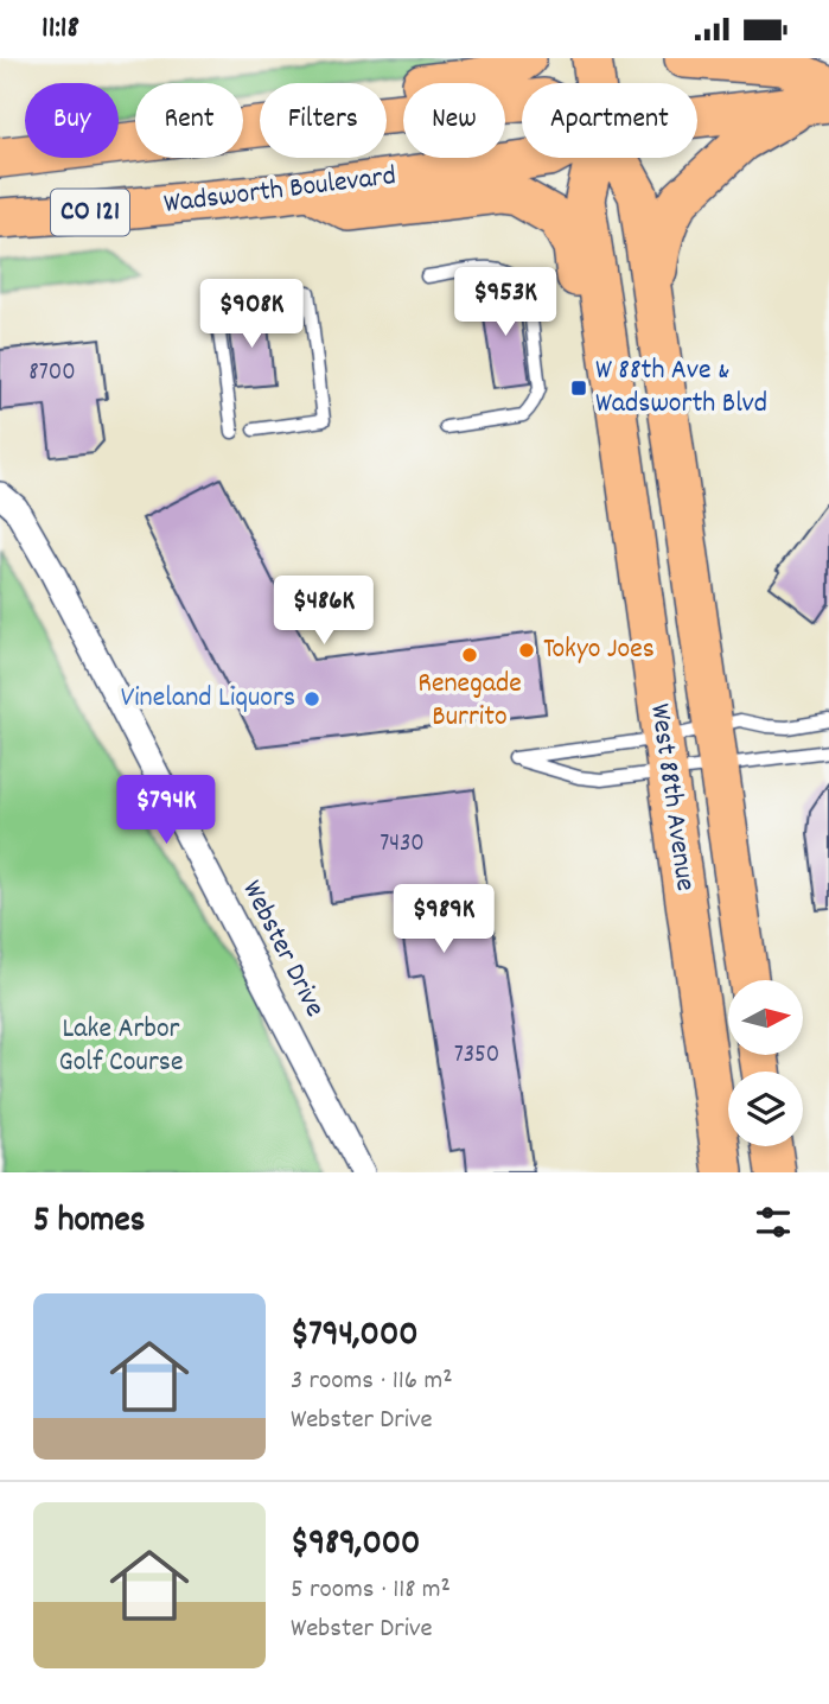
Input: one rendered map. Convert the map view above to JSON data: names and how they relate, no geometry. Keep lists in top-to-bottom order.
{
  "streets": {
    "main road": ["Wadsworth Boulevard", "CO 121", "West 88th Avenue"],
    "street": ["Webster Drive"]
  },
  "parks": ["Lake Arbor Golf Course"],
  "places": {
    "transit": ["W 88th Ave & Wadsworth Blvd"],
    "other": ["Tokyo Joes", "Renegade Burrito", "Vineland Liquors"]
  },
  "house_numbers": ["8700", "7430", "7350"],
  "north": "right",
  "page": {
    "status": "11:18",
    "chip": [
      "Buy",
      "Rent",
      "Filters",
      "New",
      "Apartment"
    ],
    "price": [
      "$953K",
      "$908K",
      "$486K",
      "$794K",
      "$989K"
    ],
    "heading": "5 homes",
    "list": [
      {
        "name": "$794,000",
        "note": "3 rooms · 116 m² · Webster Drive"
      },
      {
        "name": "$989,000",
        "note": "5 rooms · 118 m² · Webster Drive"
      }
    ]
  }
}
